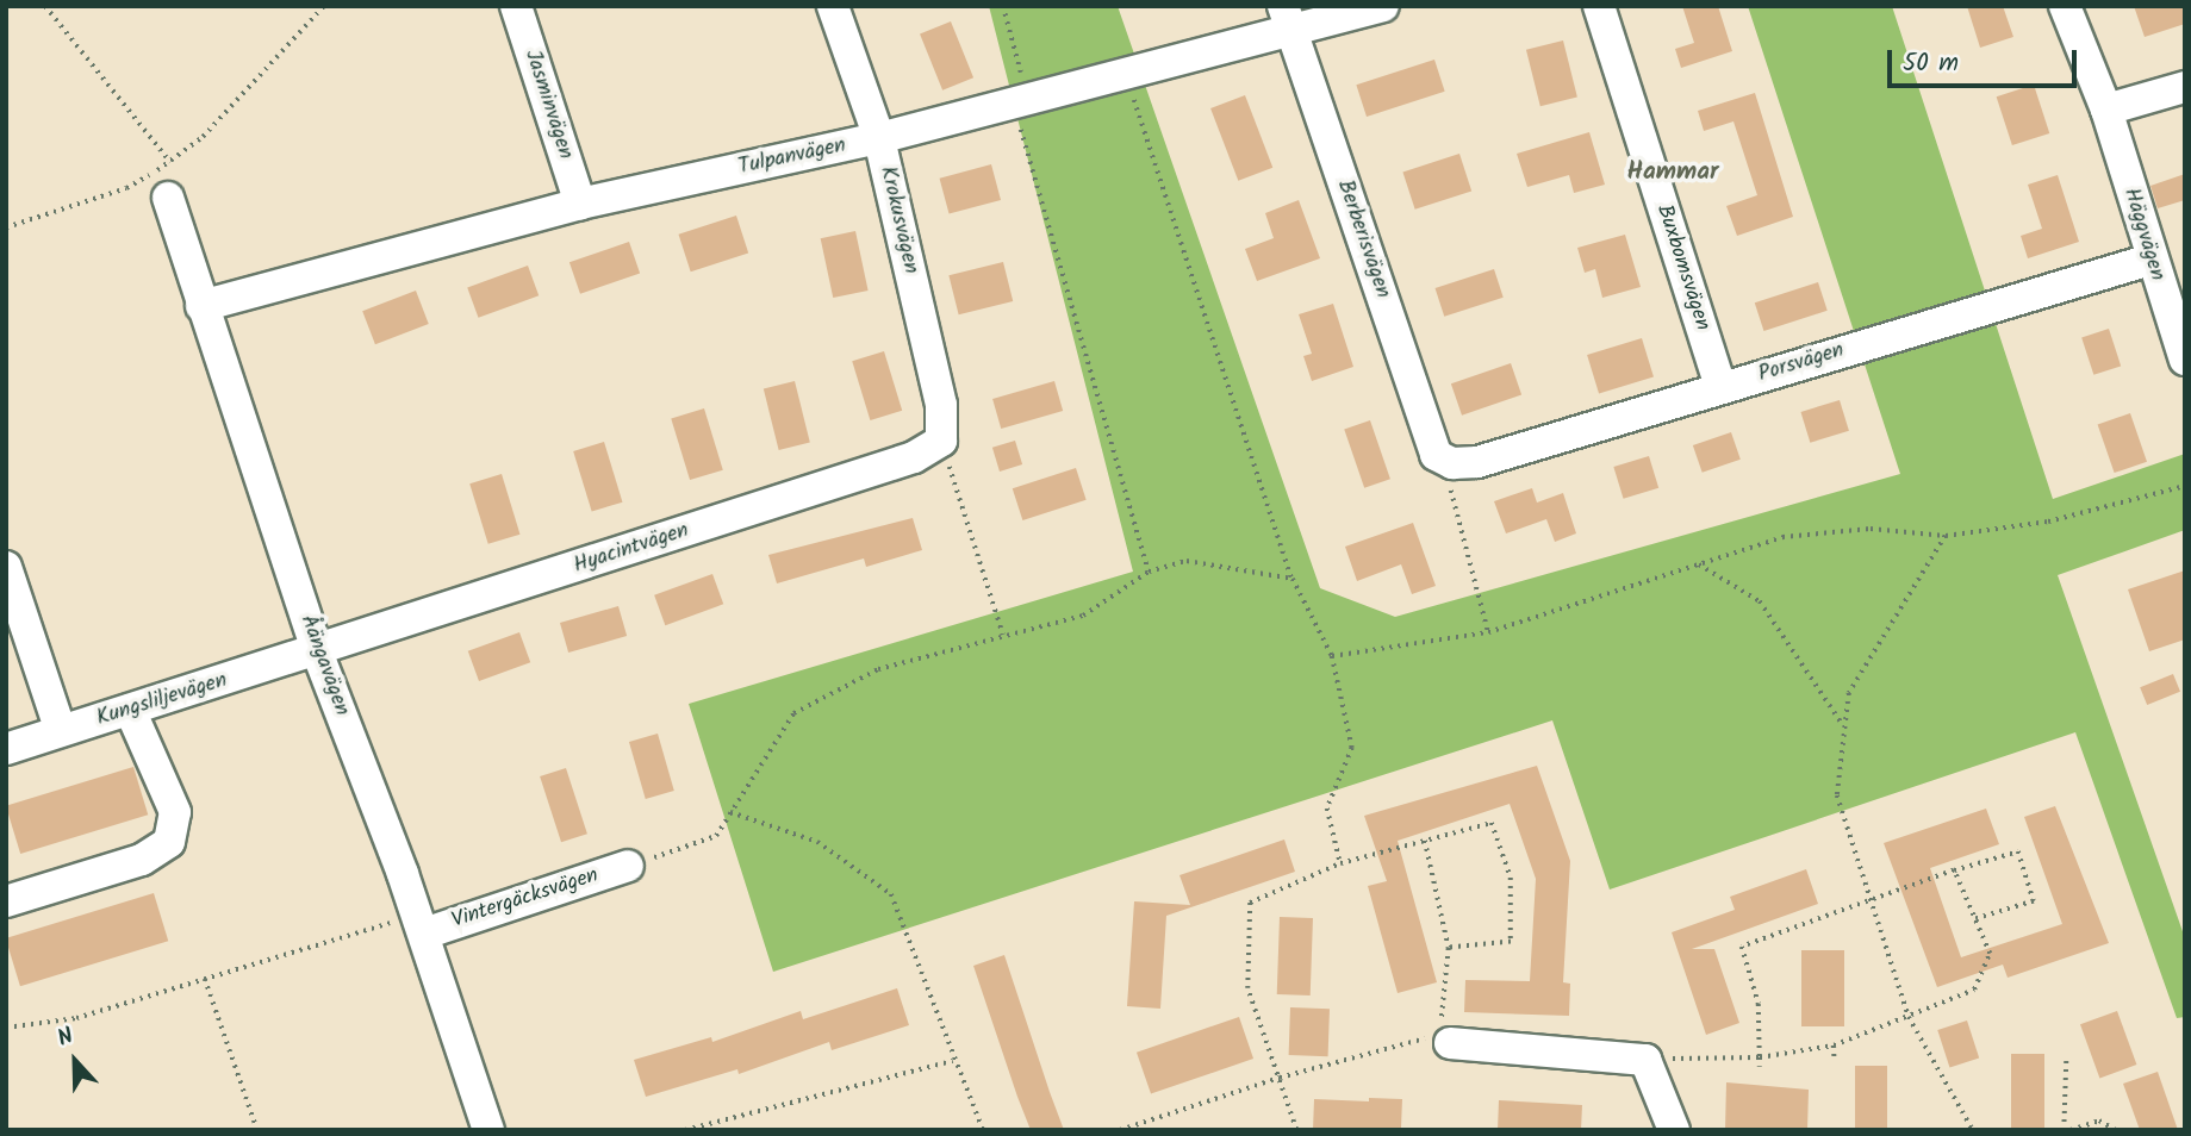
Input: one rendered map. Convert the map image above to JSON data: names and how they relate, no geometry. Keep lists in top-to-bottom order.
{
  "streets": {
    "street": [
      "Jasminvägen",
      "Tulpanvägen",
      "Krokusvägen",
      "Häggvägen",
      "Berberisvägen",
      "Buxbomsvägen",
      "Porsvägen",
      "Hyacintvägen",
      "Åängavägen",
      "Kungsliljevägen",
      "Vintergäcksvägen"
    ]
  },
  "crossings": [
    ["Jasminvägen", "Tulpanvägen"],
    ["Tulpanvägen", "Krokusvägen"],
    ["Tulpanvägen", "Berberisvägen"],
    ["Tulpanvägen", "Åängavägen"],
    ["Krokusvägen", "Hyacintvägen"],
    ["Häggvägen", "Porsvägen"],
    ["Berberisvägen", "Porsvägen"],
    ["Buxbomsvägen", "Porsvägen"],
    ["Hyacintvägen", "Åängavägen"],
    ["Hyacintvägen", "Kungsliljevägen"],
    ["Åängavägen", "Kungsliljevägen"],
    ["Åängavägen", "Vintergäcksvägen"]
  ],
  "districts": ["Hammar"],
  "scale_bar": "50 m",
  "north": "top"
}
